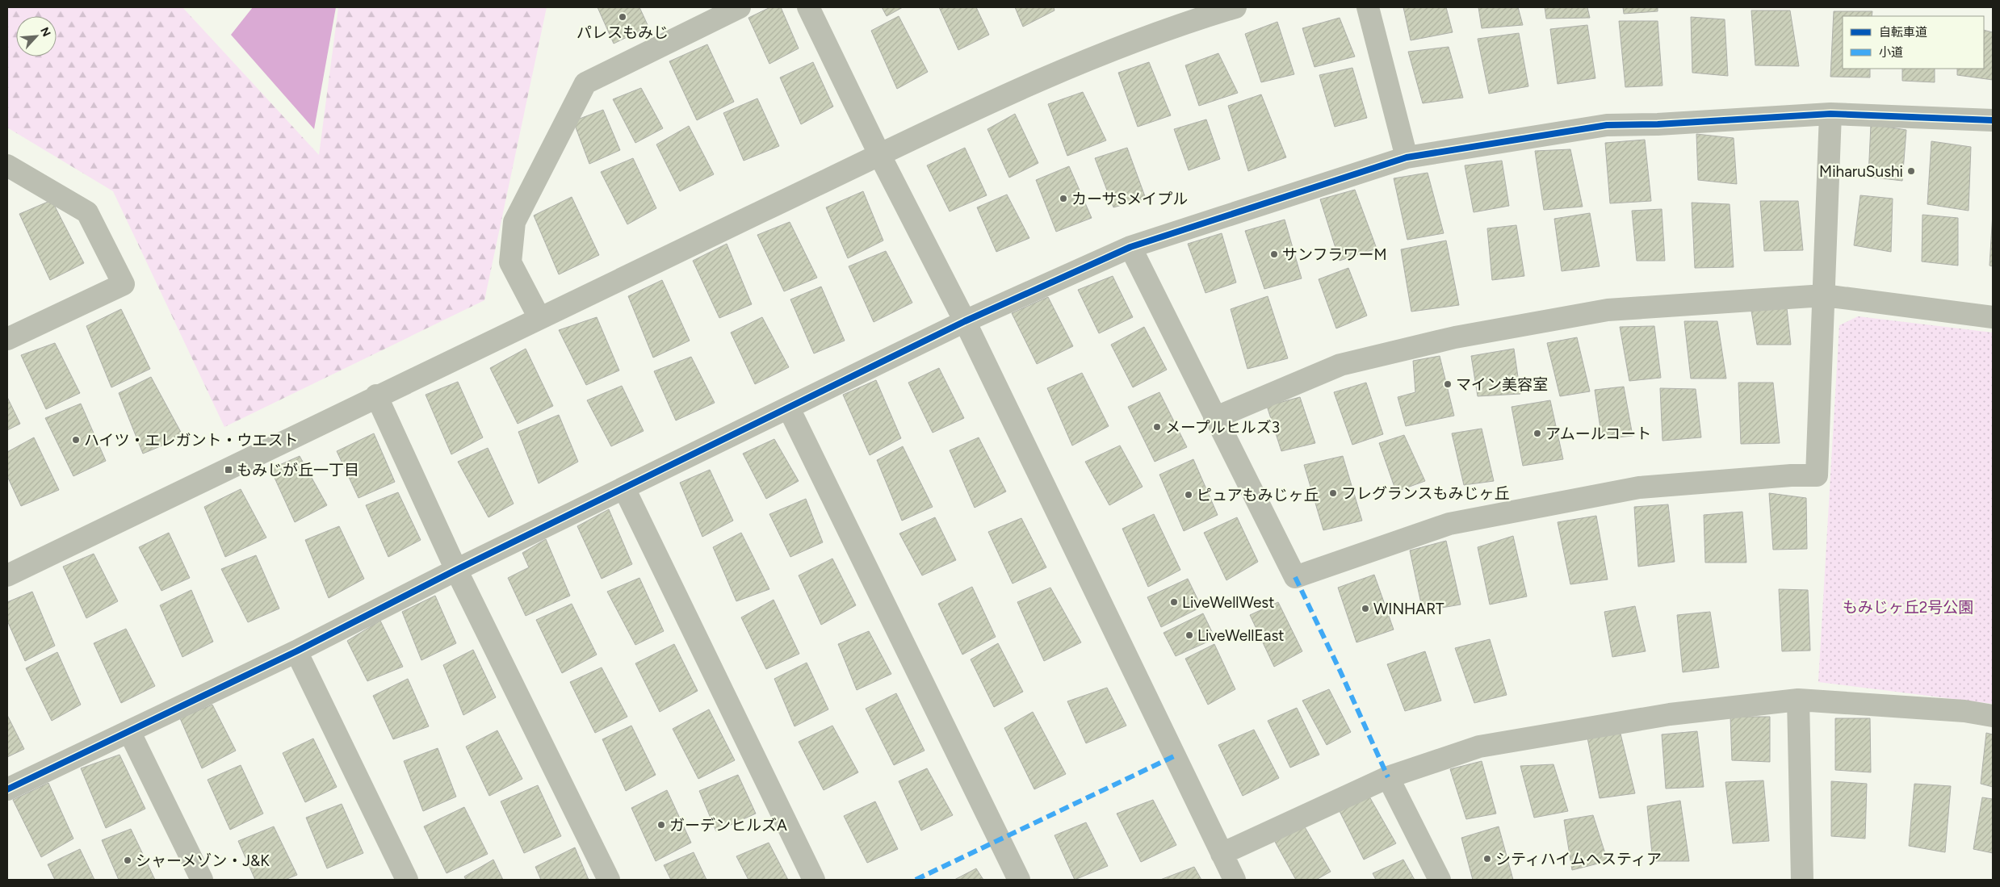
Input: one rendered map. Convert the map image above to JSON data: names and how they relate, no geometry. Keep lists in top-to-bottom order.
{
  "parks": ["もみじヶ丘2号公園"],
  "places": {
    "other": [
      "パレスもみじ",
      "MiharuSushi",
      "カーサSメイプル",
      "サンフラワーM",
      "マイン美容室",
      "メープルヒルズ3",
      "アムールコート",
      "ハイツ・エレガント・ウエスト",
      "フレグランスもみじヶ丘",
      "ピュアもみじヶ丘",
      "LiveWellWest",
      "WINHART",
      "LiveWellEast",
      "ガーデンヒルズA",
      "シティハイムヘスティア",
      "シャーメゾン・J&K"
    ],
    "transit": ["もみじが丘一丁目"]
  },
  "legend": ["自転車道", "小道"],
  "north": "top right"
}
